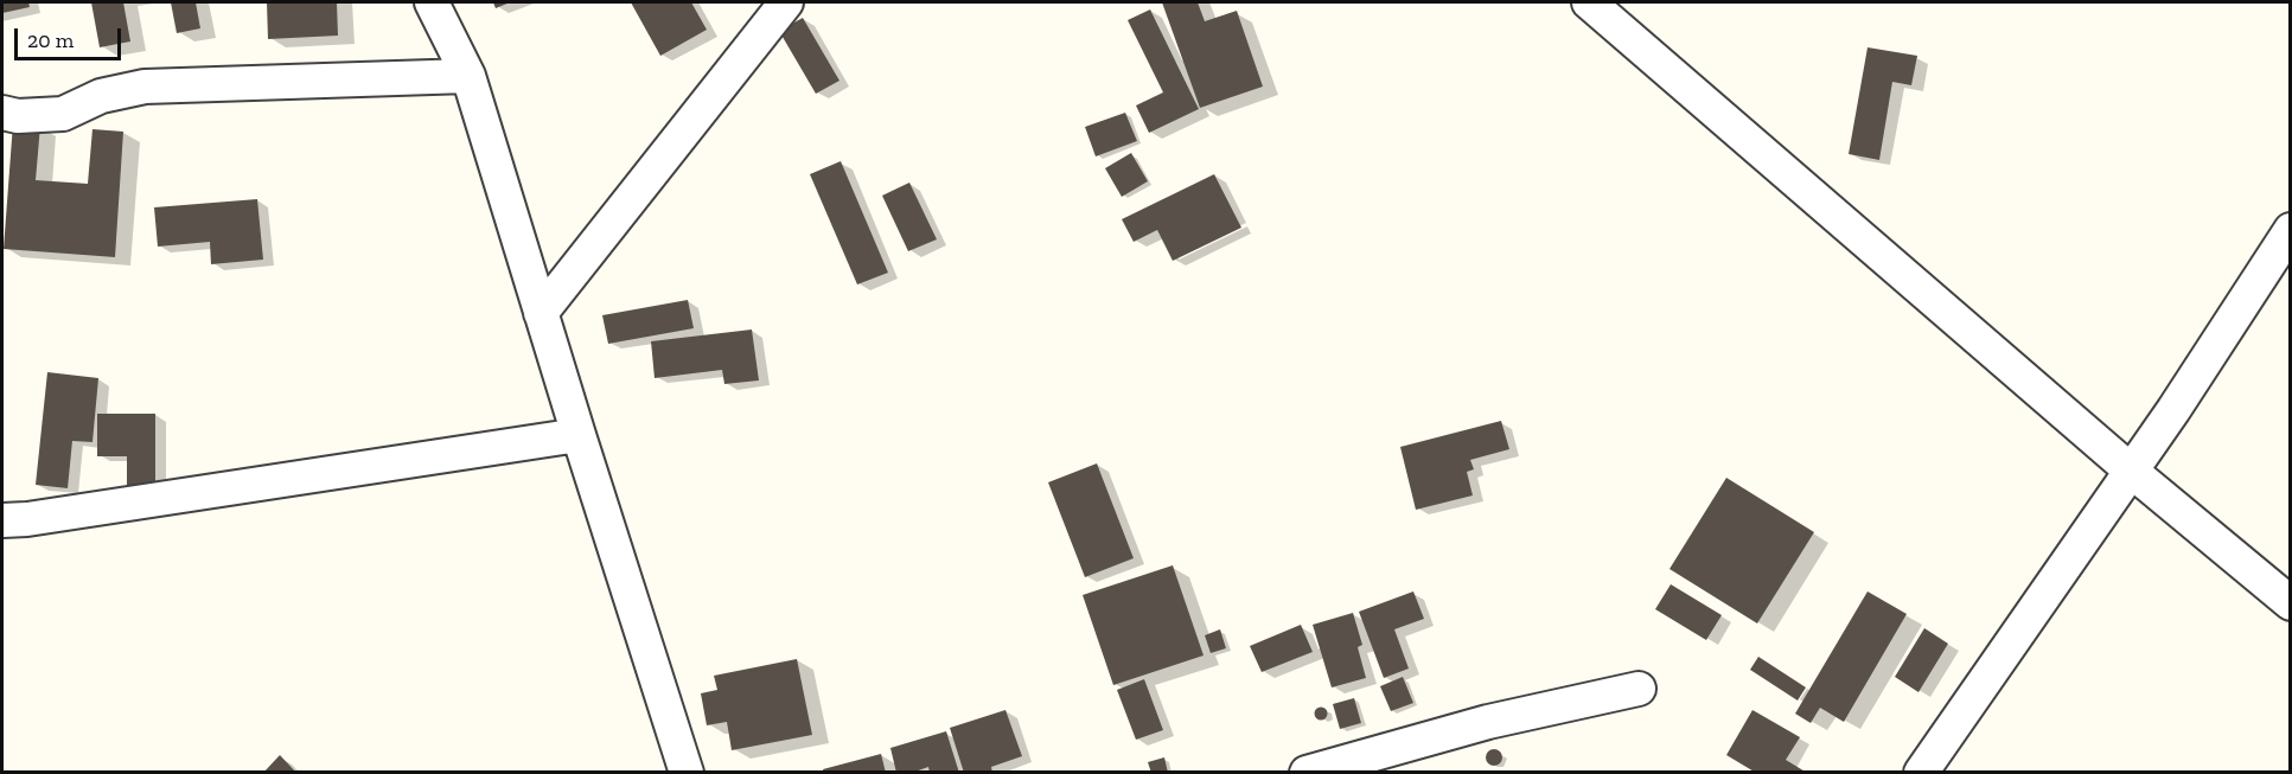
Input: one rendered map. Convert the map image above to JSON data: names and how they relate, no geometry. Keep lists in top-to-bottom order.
{
  "scale_bar": "20 m"
}
